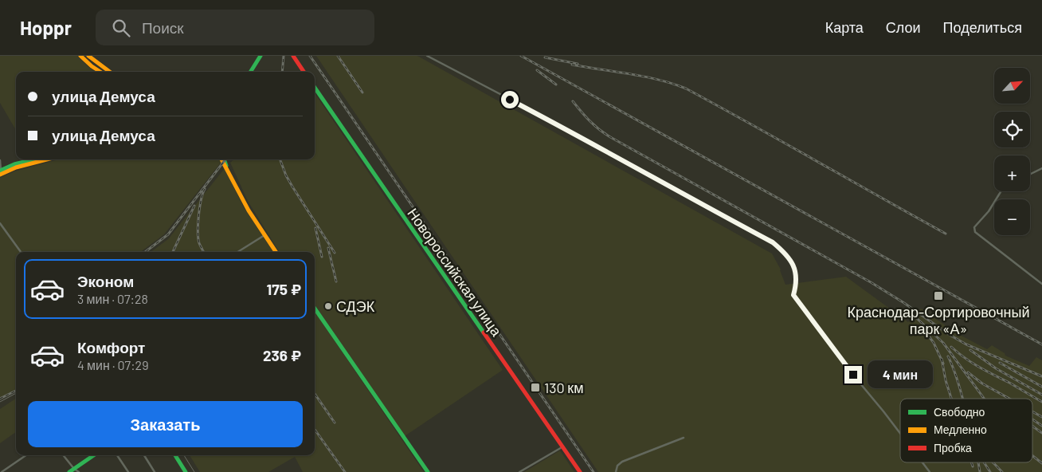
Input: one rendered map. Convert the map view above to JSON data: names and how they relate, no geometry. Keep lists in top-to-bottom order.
{
  "streets": {
    "main road": ["Новороссийская улица"]
  },
  "places": {
    "transit": ["Краснодар-Сортировочный парк «А»", "130 км"],
    "other": ["СДЭК"]
  },
  "legend": ["Свободно", "Медленно", "Пробка"],
  "north": "top right",
  "page": {
    "header": "Hoppr",
    "search": "Поиск",
    "nav": ["Карта", "Слои", "Поделиться"],
    "map_buttons": ["+", "−"],
    "banner": ["улица Демуса", "улица Демуса"],
    "list": [
      {
        "name": "Эконом",
        "note": "3 мин · 07:28",
        "value": "175 ₽"
      },
      {
        "name": "Комфорт",
        "note": "4 мин · 07:29",
        "value": "236 ₽"
      }
    ],
    "bubble": "4 мин",
    "buttons": "Заказать"
  }
}
